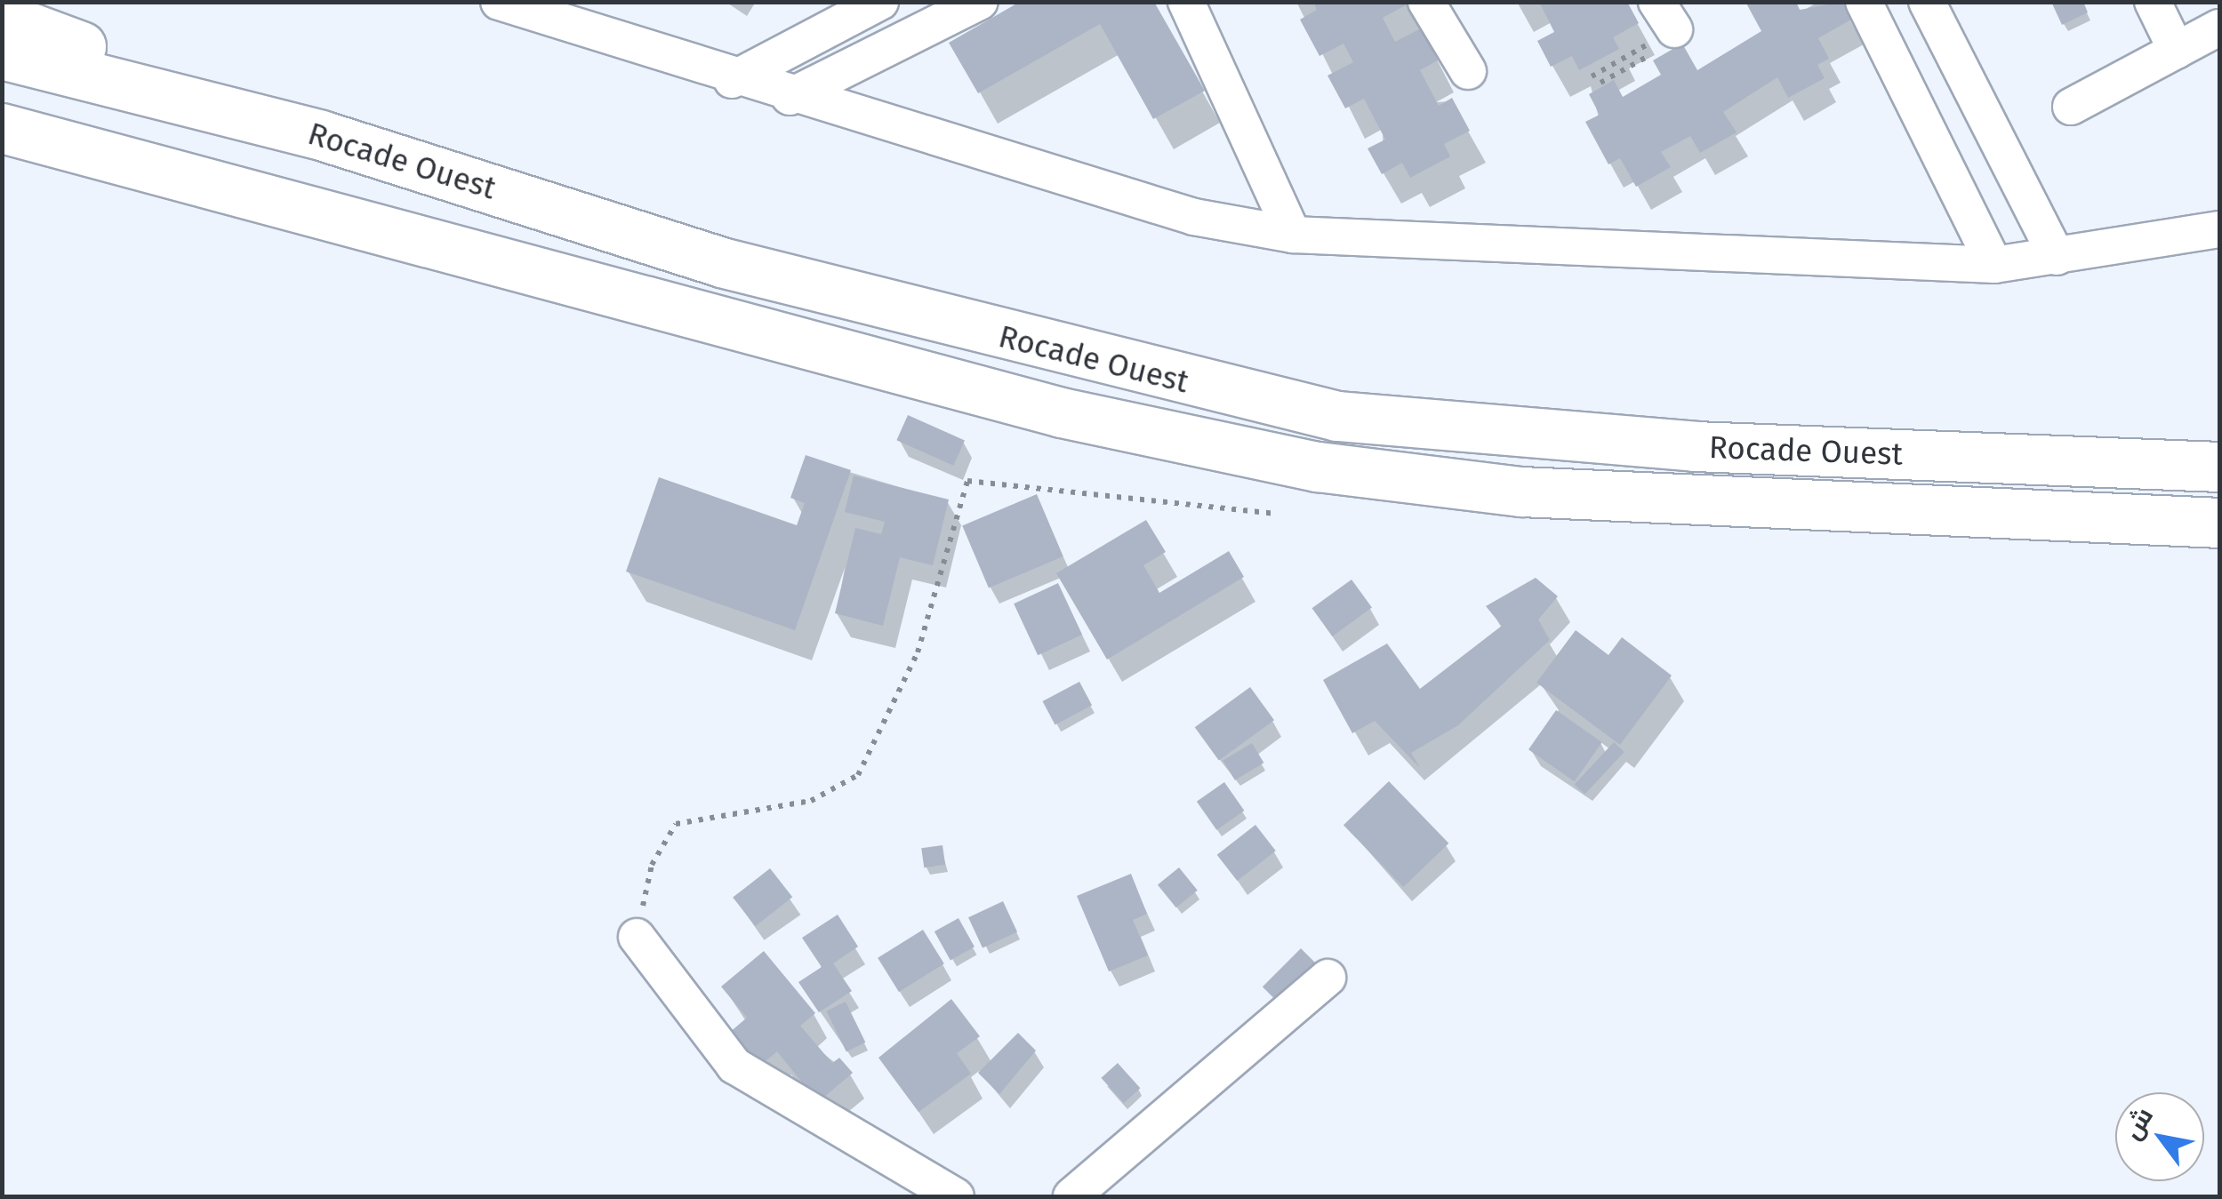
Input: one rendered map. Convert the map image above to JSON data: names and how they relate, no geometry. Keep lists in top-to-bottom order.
{
  "streets": {
    "highway": ["Rocade Ouest"]
  },
  "north": "top left"
}
